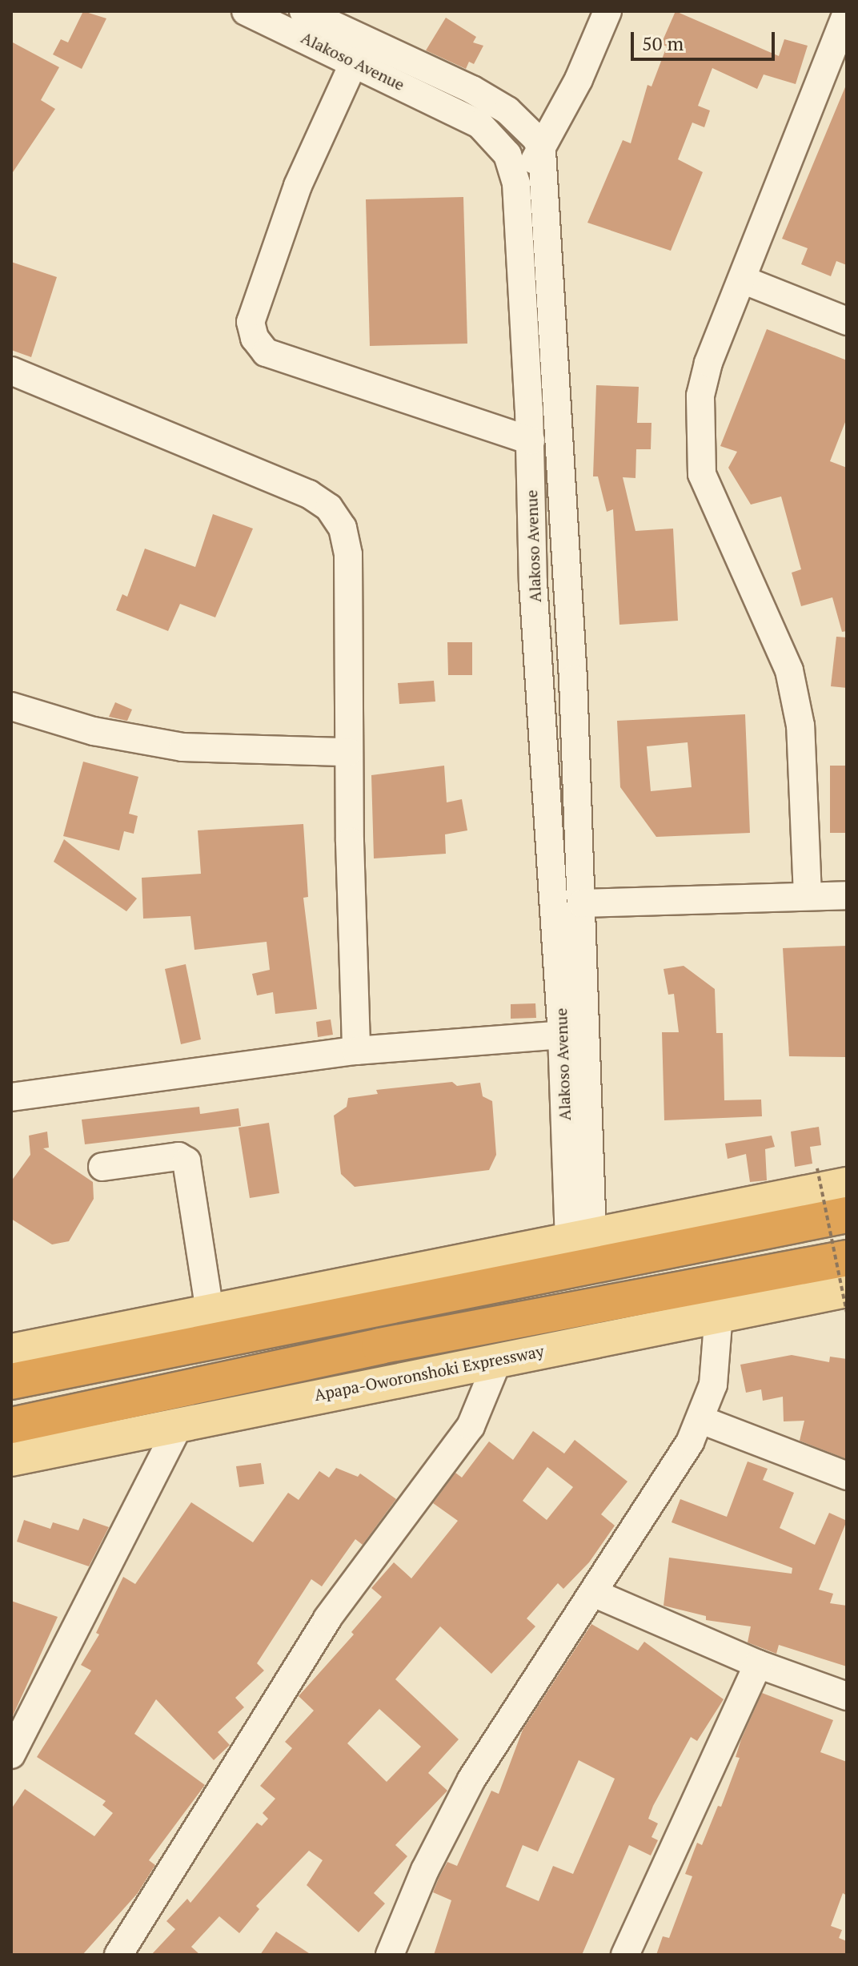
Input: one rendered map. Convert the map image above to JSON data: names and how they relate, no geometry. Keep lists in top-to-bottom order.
{
  "streets": {
    "highway": ["Apapa-Oworonshoki Expressway"],
    "street": ["Alakoso Avenue"]
  },
  "scale_bar": "50 m"
}
